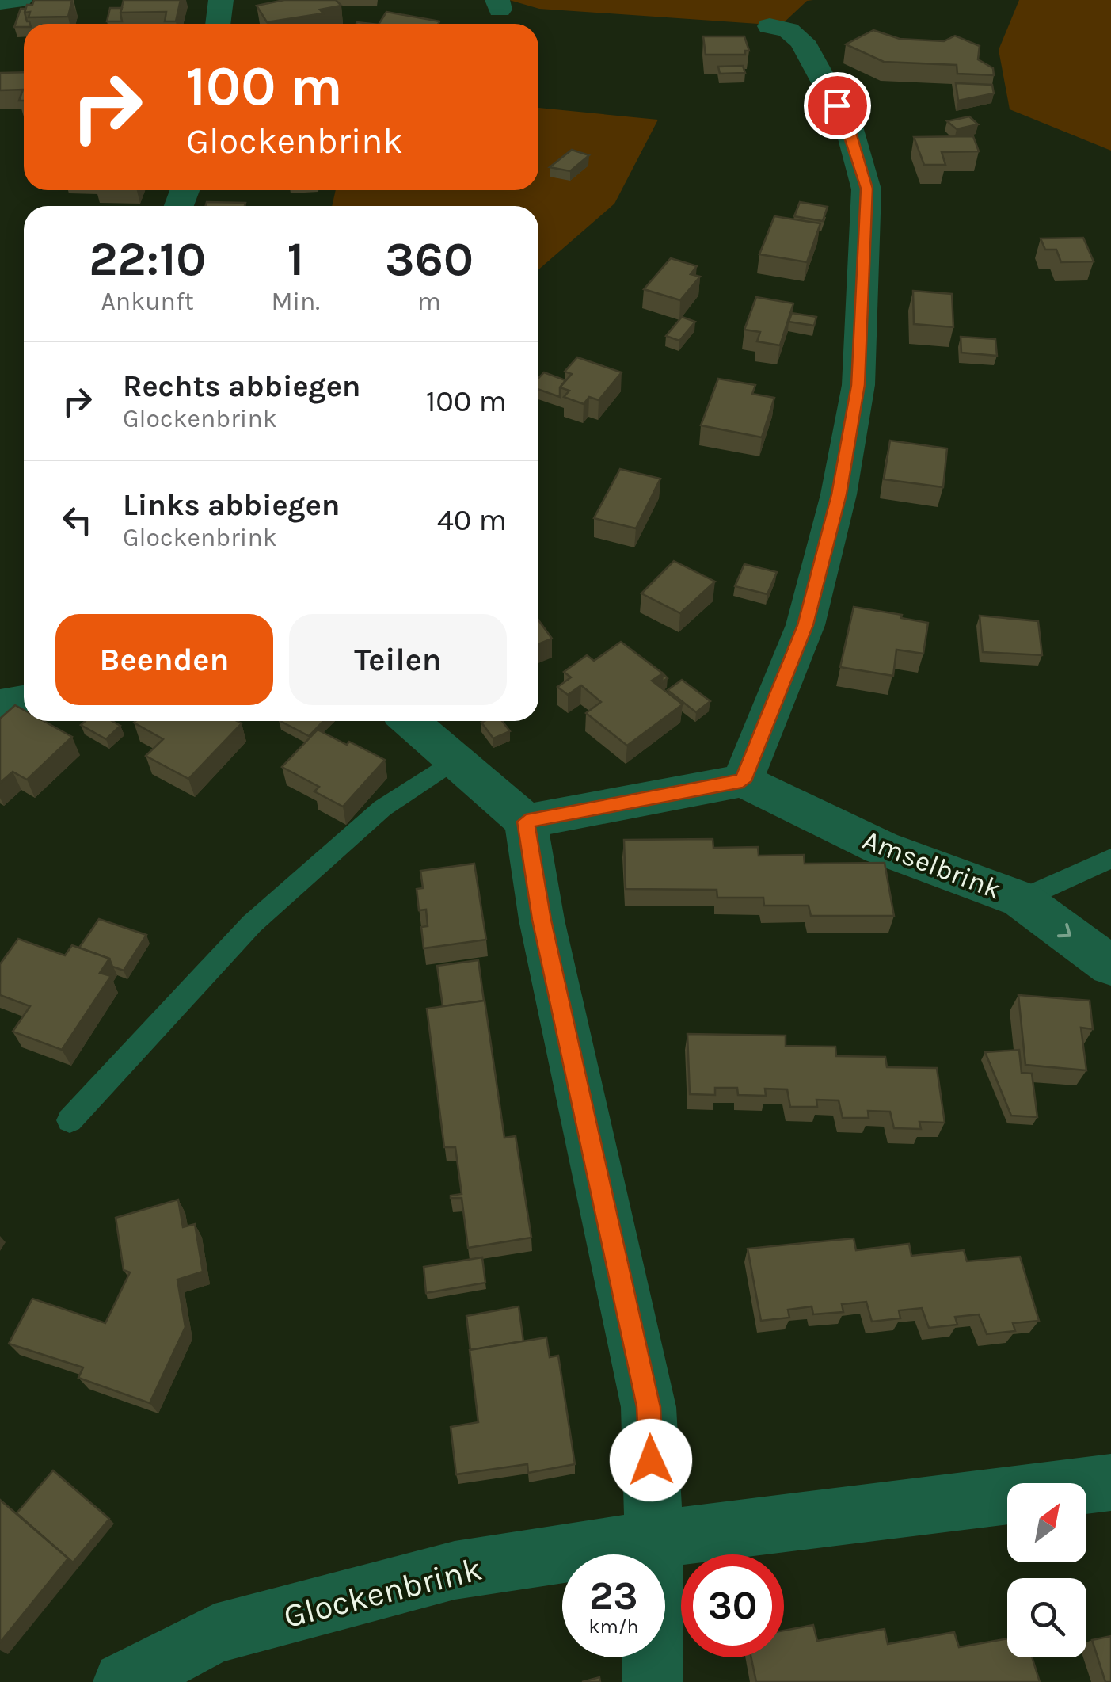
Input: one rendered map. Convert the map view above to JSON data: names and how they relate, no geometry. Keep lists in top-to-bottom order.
{
  "streets": {
    "street": ["Amselbrink", "Glockenbrink"]
  },
  "north": "top right",
  "page": {
    "turn": ["100 m", "Glockenbrink"],
    "eta": [
      "22:10",
      "Ankunft",
      "1",
      "Min.",
      "360",
      "m"
    ],
    "list": [
      {
        "name": "Rechts abbiegen",
        "note": "Glockenbrink",
        "value": "100 m"
      },
      {
        "name": "Links abbiegen",
        "note": "Glockenbrink",
        "value": "40 m"
      }
    ],
    "buttons": ["Beenden", "Teilen"],
    "speed": "23 km/h",
    "limit": "30"
  }
}
